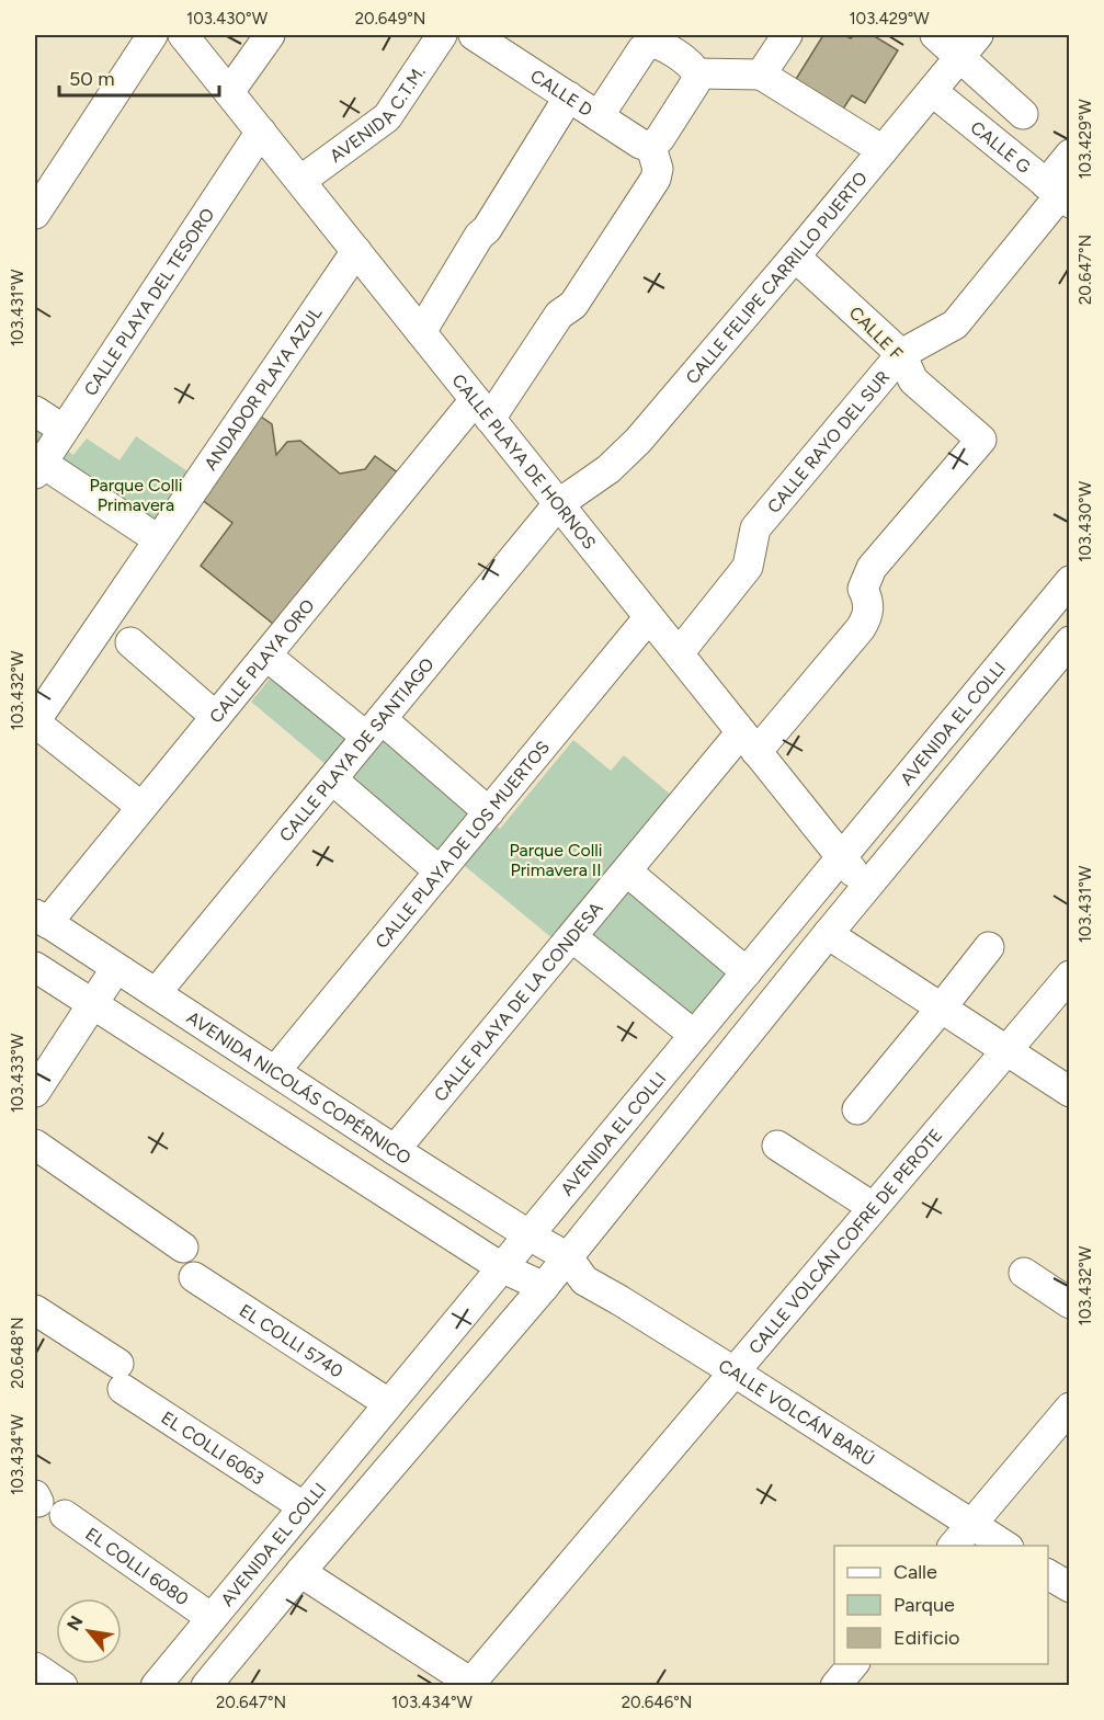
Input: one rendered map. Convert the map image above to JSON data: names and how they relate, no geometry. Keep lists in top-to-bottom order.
{
  "streets": {
    "street": [
      "CALLE D",
      "AVENIDA C.T.M.",
      "CALLE G",
      "CALLE FELIPE CARRILLO PUERTO",
      "CALLE PLAYA DEL TESORO",
      "CALLE F",
      "ANDADOR PLAYA AZUL",
      "CALLE RAYO DEL SUR",
      "CALLE PLAYA DE HORNOS",
      "CALLE PLAYA ORO",
      "AVENIDA EL COLLI",
      "CALLE PLAYA DE SANTIAGO",
      "CALLE PLAYA DE LOS MUERTOS",
      "CALLE PLAYA DE LA CONDESA",
      "AVENIDA NICOLÁS COPÉRNICO",
      "CALLE VOLCÁN COFRE DE PEROTE",
      "EL COLLI 5740",
      "CALLE VOLCÁN BARÚ",
      "EL COLLI 6063",
      "EL COLLI 6080"
    ]
  },
  "crossings": [
    ["CALLE D", "CALLE PLAYA ORO"],
    ["AVENIDA C.T.M.", "CALLE PLAYA DE HORNOS"],
    ["CALLE G", "CALLE FELIPE CARRILLO PUERTO"],
    ["CALLE G", "CALLE RAYO DEL SUR"],
    ["CALLE FELIPE CARRILLO PUERTO", "CALLE F"],
    ["CALLE FELIPE CARRILLO PUERTO", "CALLE PLAYA DE HORNOS"],
    ["CALLE FELIPE CARRILLO PUERTO", "CALLE PLAYA DE SANTIAGO"],
    ["CALLE PLAYA DEL TESORO", "CALLE PLAYA DE HORNOS"],
    ["CALLE F", "CALLE RAYO DEL SUR"],
    ["CALLE F", "CALLE PLAYA DE LA CONDESA"],
    ["ANDADOR PLAYA AZUL", "CALLE PLAYA DE HORNOS"],
    ["CALLE RAYO DEL SUR", "CALLE PLAYA DE HORNOS"],
    ["CALLE PLAYA DE HORNOS", "CALLE PLAYA ORO"],
    ["CALLE PLAYA DE HORNOS", "AVENIDA EL COLLI"],
    ["CALLE PLAYA DE HORNOS", "CALLE PLAYA DE SANTIAGO"],
    ["CALLE PLAYA DE HORNOS", "CALLE PLAYA DE LOS MUERTOS"],
    ["CALLE PLAYA DE HORNOS", "CALLE PLAYA DE LA CONDESA"],
    ["CALLE PLAYA ORO", "AVENIDA NICOLÁS COPÉRNICO"],
    ["AVENIDA EL COLLI", "AVENIDA NICOLÁS COPÉRNICO"],
    ["AVENIDA EL COLLI", "EL COLLI 5740"],
    ["AVENIDA EL COLLI", "EL COLLI 6063"],
    ["AVENIDA EL COLLI", "EL COLLI 6080"],
    ["CALLE PLAYA DE SANTIAGO", "AVENIDA NICOLÁS COPÉRNICO"],
    ["CALLE PLAYA DE LOS MUERTOS", "AVENIDA NICOLÁS COPÉRNICO"],
    ["CALLE PLAYA DE LA CONDESA", "AVENIDA NICOLÁS COPÉRNICO"],
    ["AVENIDA NICOLÁS COPÉRNICO", "CALLE VOLCÁN BARÚ"],
    ["CALLE VOLCÁN COFRE DE PEROTE", "CALLE VOLCÁN BARÚ"]
  ],
  "parks": ["Parque Colli Primavera", "Parque Colli Primavera II"],
  "legend": ["Calle", "Parque", "Edificio"],
  "scale_bar": "50 m",
  "north": "top left",
  "coordinates": [
    "103.430°W",
    "20.649°N",
    "103.429°W",
    "20.647°N",
    "103.431°W",
    "103.432°W",
    "103.433°W",
    "20.648°N",
    "103.434°W",
    "20.646°N"
  ]
}
